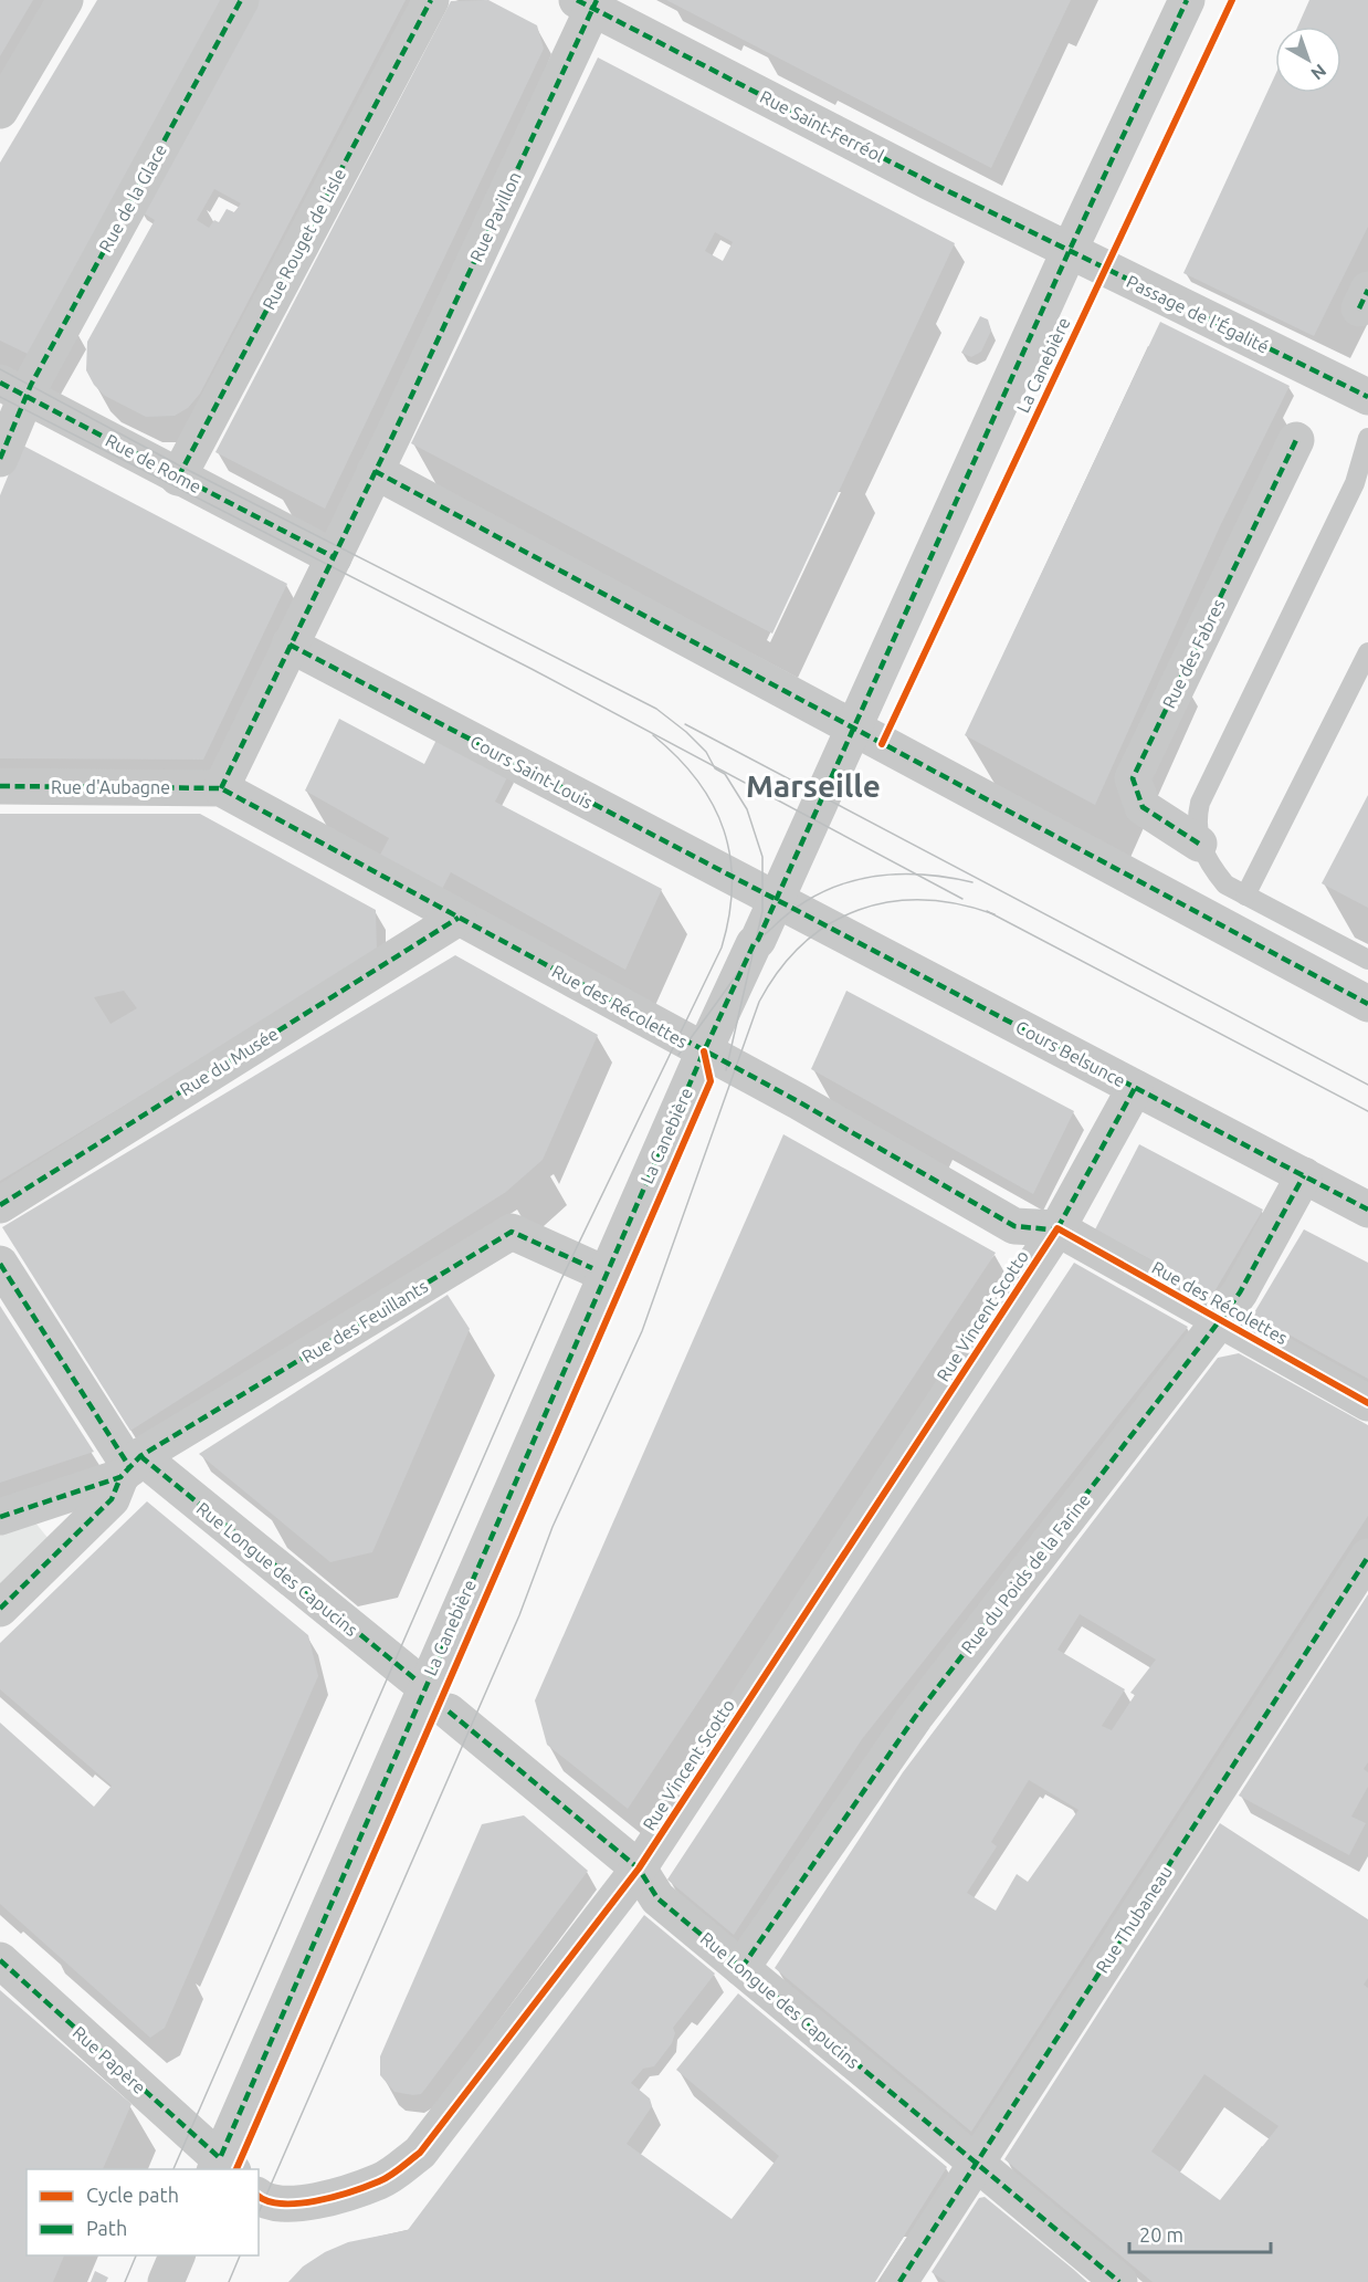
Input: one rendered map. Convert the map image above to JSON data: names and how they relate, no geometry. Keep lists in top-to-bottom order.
{
  "streets": {
    "street": [
      "Rue Saint-Ferréol",
      "Rue de la Glace",
      "Rue Pavillon",
      "Rue Rouget de Lisle",
      "Passage de l'Égalité",
      "La Canebière",
      "Rue de Rome",
      "Rue des Fabres",
      "Cours Saint-Louis",
      "Rue d'Aubagne",
      "Rue des Récolettes",
      "Cours Belsunce",
      "Rue du Musée",
      "Rue Vincent Scotto",
      "Rue des Feuillants",
      "Rue Longue des Capucins",
      "Rue du Poids de la Farine",
      "Rue Thubaneau",
      "Rue Papère"
    ]
  },
  "crossings": [
    ["Rue Saint-Ferréol", "Rue Pavillon"],
    ["Rue Saint-Ferréol", "Passage de l'Égalité"],
    ["Rue Saint-Ferréol", "La Canebière"],
    ["Rue de la Glace", "Rue de Rome"],
    ["Rue Rouget de Lisle", "Rue de Rome"],
    ["Passage de l'Égalité", "La Canebière"],
    ["La Canebière", "Cours Saint-Louis"],
    ["La Canebière", "Rue des Récolettes"],
    ["La Canebière", "Cours Belsunce"],
    ["La Canebière", "Rue Papère"],
    ["Cours Saint-Louis", "Cours Belsunce"],
    ["Rue d'Aubagne", "Rue des Récolettes"],
    ["Rue des Récolettes", "Rue du Musée"],
    ["Rue des Récolettes", "Rue Vincent Scotto"],
    ["Rue des Récolettes", "Rue du Poids de la Farine"],
    ["Cours Belsunce", "Rue Vincent Scotto"],
    ["Cours Belsunce", "Rue du Poids de la Farine"],
    ["Rue Vincent Scotto", "Rue Longue des Capucins"],
    ["Rue des Feuillants", "Rue Longue des Capucins"],
    ["Rue Longue des Capucins", "Rue du Poids de la Farine"],
    ["Rue Longue des Capucins", "Rue Thubaneau"]
  ],
  "districts": ["Marseille"],
  "legend": ["Cycle path", "Path"],
  "scale_bar": "20 m",
  "north": "bottom right"
}
